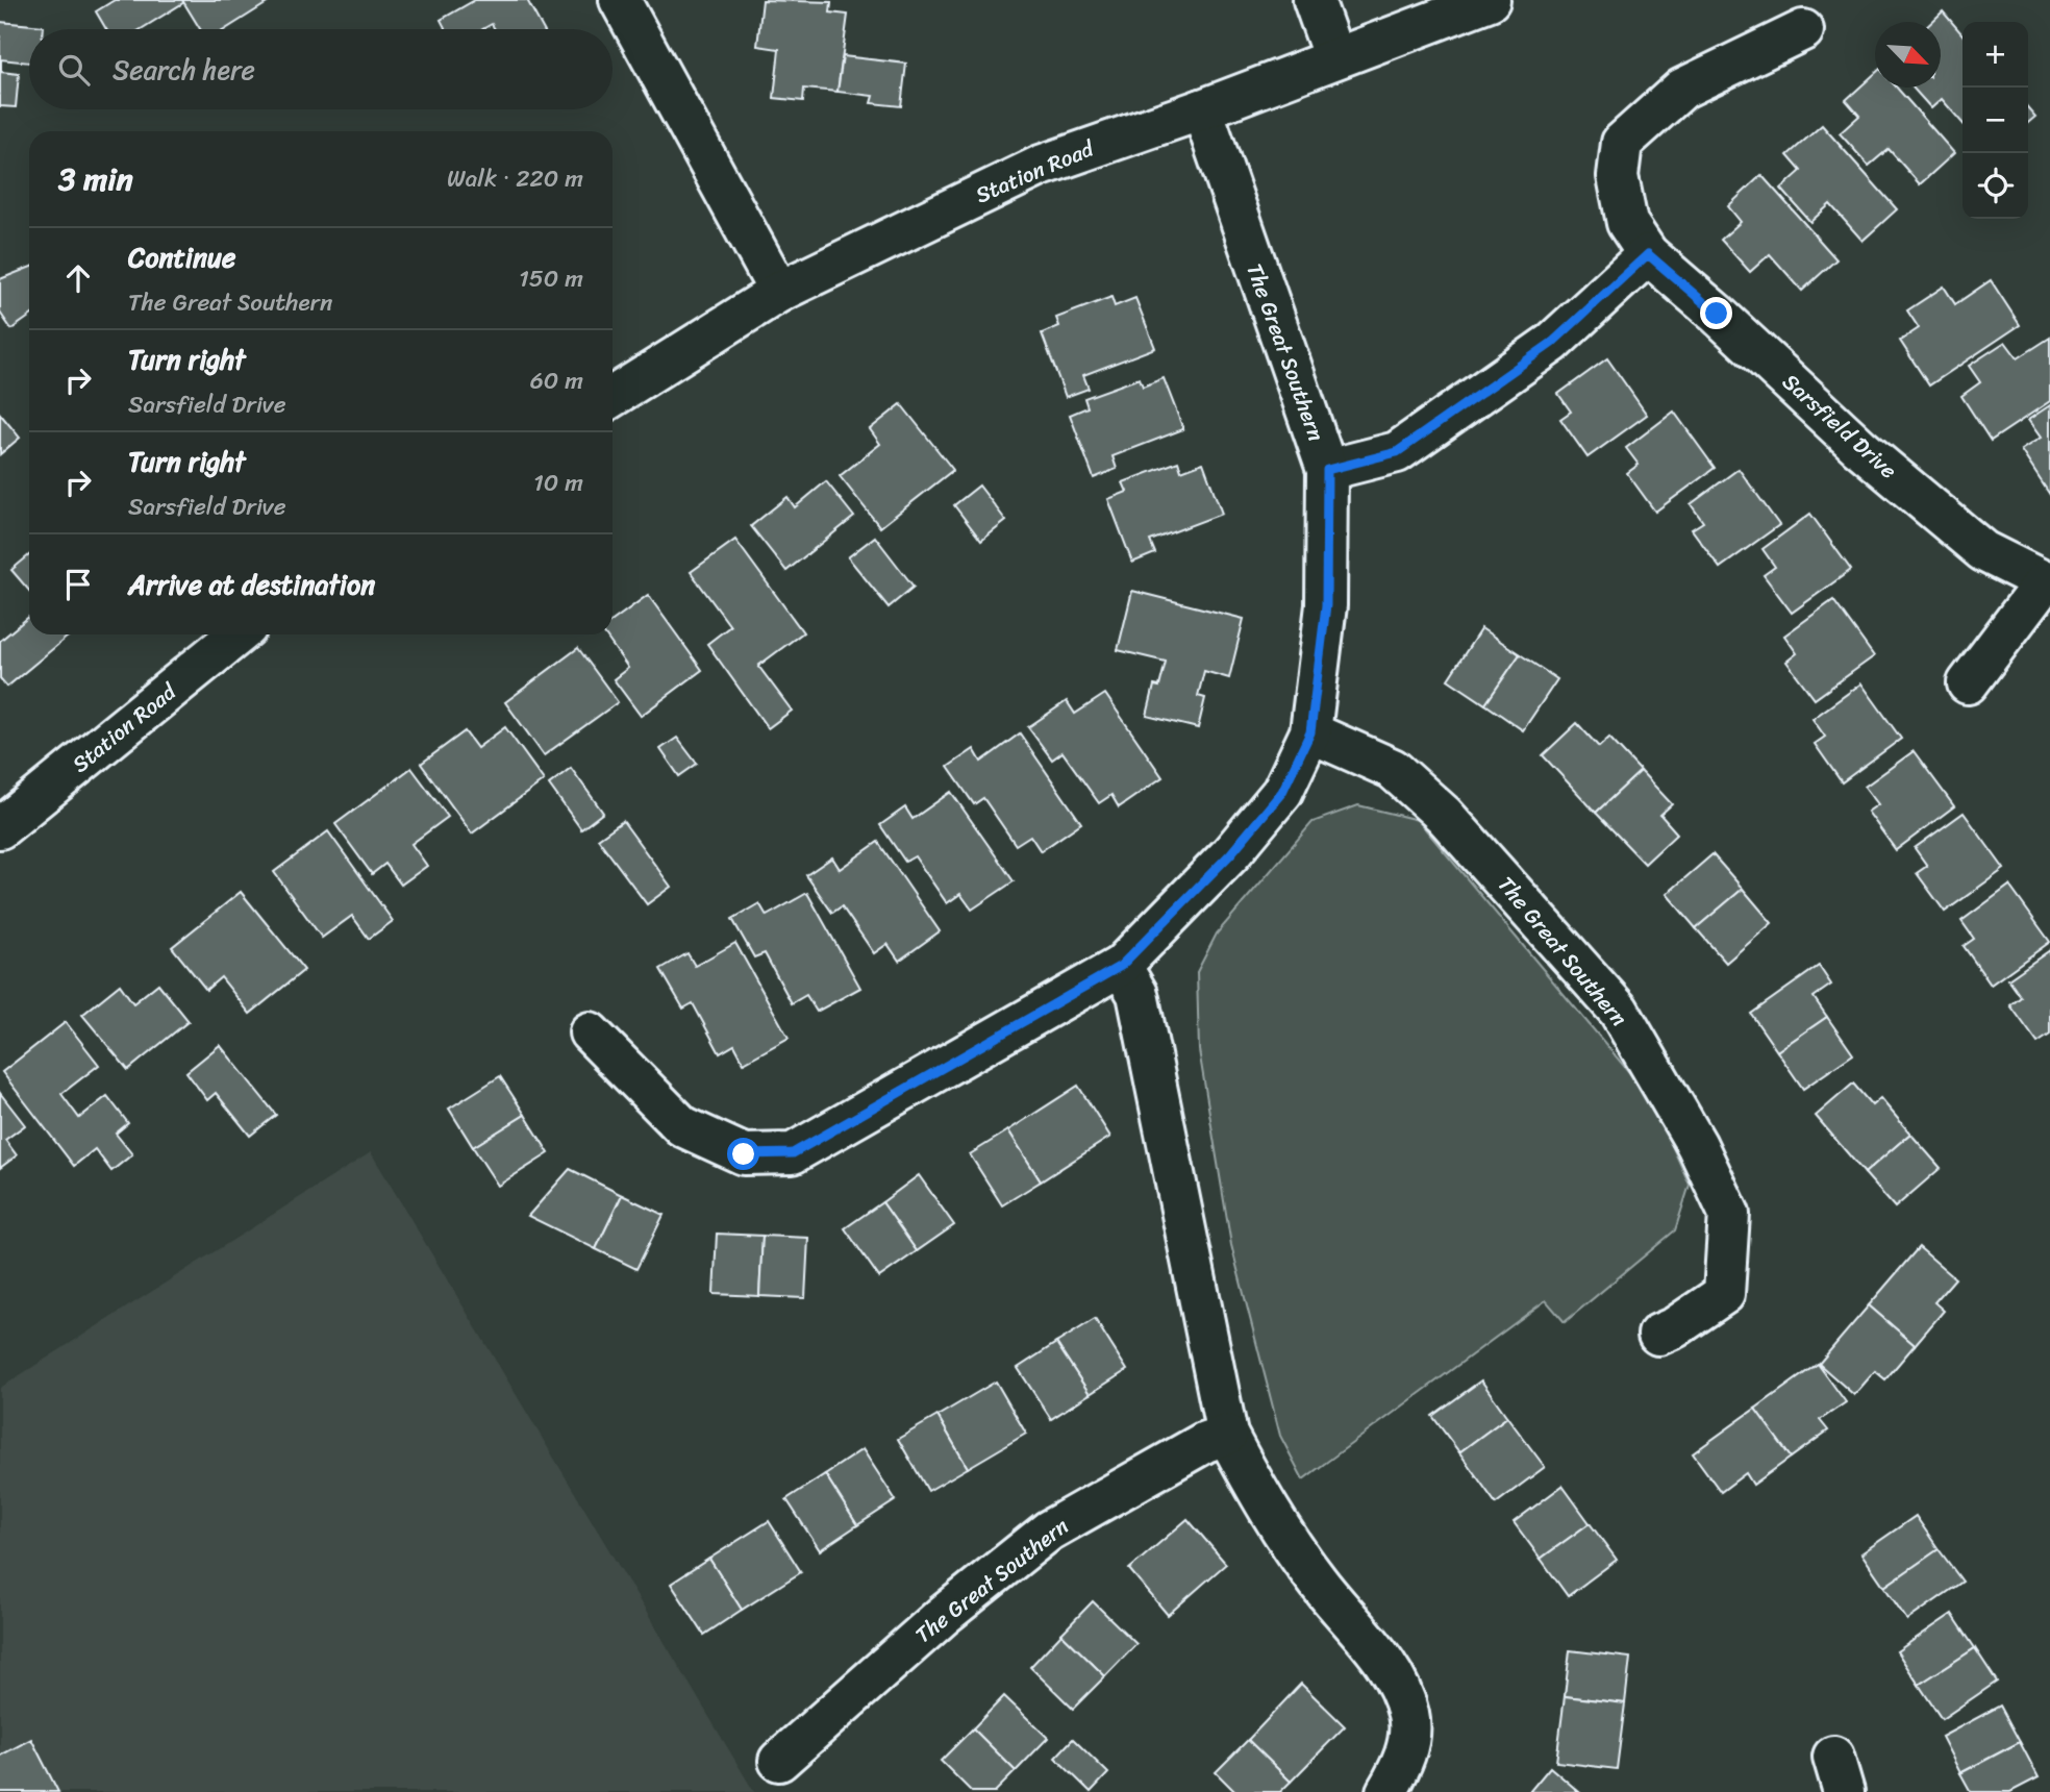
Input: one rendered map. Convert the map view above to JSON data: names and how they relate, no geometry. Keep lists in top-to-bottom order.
{
  "streets": {
    "street": ["Station Road", "The Great Southern", "Sarsfield Drive"]
  },
  "crossings": [
    ["Station Road", "The Great Southern"]
  ],
  "north": "bottom right",
  "page": {
    "map_buttons": ["+", "−"],
    "search": "Search here",
    "heading": ["3 min", "Walk · 220 m"],
    "list": [
      ["Continue", "The Great Southern", "150 m"],
      ["Turn right", "Sarsfield Drive", "60 m"],
      ["Turn right", "Sarsfield Drive", "10 m"],
      "Arrive at destination"
    ]
  }
}
